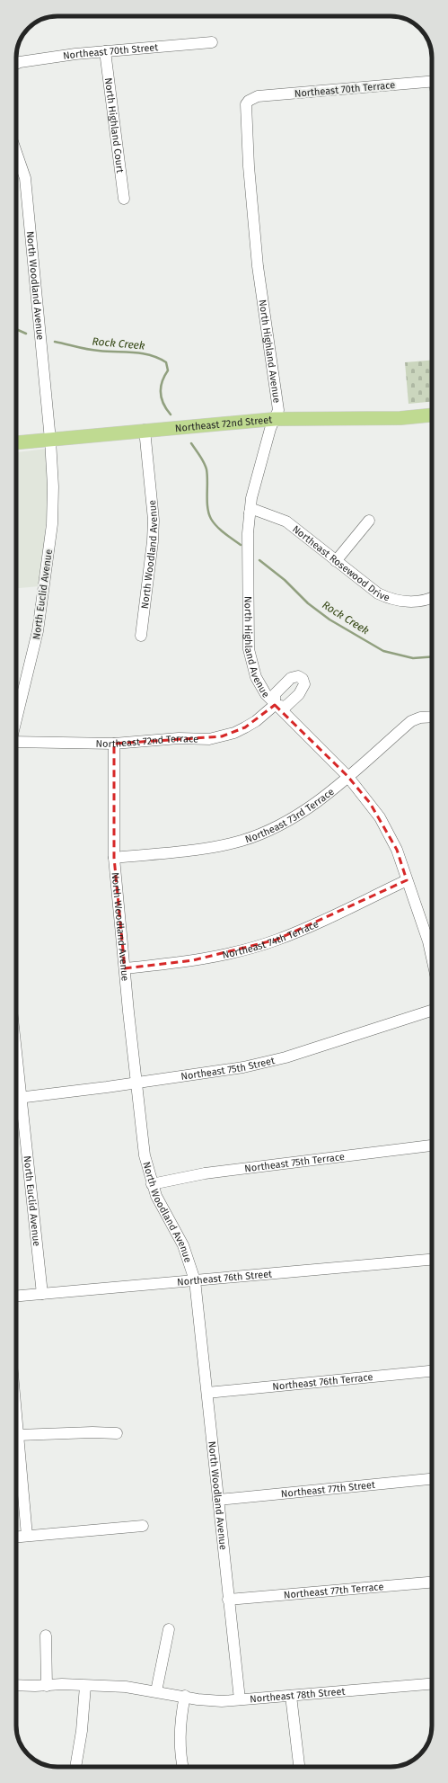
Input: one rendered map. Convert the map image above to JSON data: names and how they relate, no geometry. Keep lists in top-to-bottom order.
{
  "streets": {
    "main road": ["Northeast 72nd Street"],
    "street": [
      "Northeast 70th Street",
      "Northeast 70th Terrace",
      "North Highland Court",
      "North Woodland Avenue",
      "North Highland Avenue",
      "Northeast Rosewood Drive",
      "North Euclid Avenue",
      "Northeast 72nd Terrace",
      "Northeast 73rd Terrace",
      "Northeast 74th Terrace",
      "Northeast 75th Street",
      "Northeast 75th Terrace",
      "Northeast 76th Street",
      "Northeast 76th Terrace",
      "Northeast 77th Street",
      "Northeast 77th Terrace",
      "Northeast 78th Street"
    ]
  },
  "crossings": [
    ["Northeast 70th Street", "North Highland Court"],
    ["Northeast 70th Terrace", "North Highland Avenue"],
    ["North Woodland Avenue", "Northeast 72nd Street"],
    ["North Woodland Avenue", "North Euclid Avenue"],
    ["North Woodland Avenue", "Northeast 72nd Terrace"],
    ["North Woodland Avenue", "Northeast 73rd Terrace"],
    ["North Woodland Avenue", "Northeast 74th Terrace"],
    ["North Woodland Avenue", "Northeast 75th Street"],
    ["North Woodland Avenue", "Northeast 75th Terrace"],
    ["North Woodland Avenue", "Northeast 76th Street"],
    ["North Woodland Avenue", "Northeast 76th Terrace"],
    ["North Woodland Avenue", "Northeast 77th Street"],
    ["North Woodland Avenue", "Northeast 77th Terrace"],
    ["North Woodland Avenue", "Northeast 78th Street"],
    ["North Highland Avenue", "Northeast 72nd Street"],
    ["North Highland Avenue", "Northeast Rosewood Drive"],
    ["North Highland Avenue", "Northeast 72nd Terrace"],
    ["North Highland Avenue", "Northeast 73rd Terrace"],
    ["North Highland Avenue", "Northeast 74th Terrace"],
    ["Northeast 72nd Street", "North Euclid Avenue"],
    ["North Euclid Avenue", "Northeast 76th Street"]
  ],
  "water": ["Rock Creek"]
}
